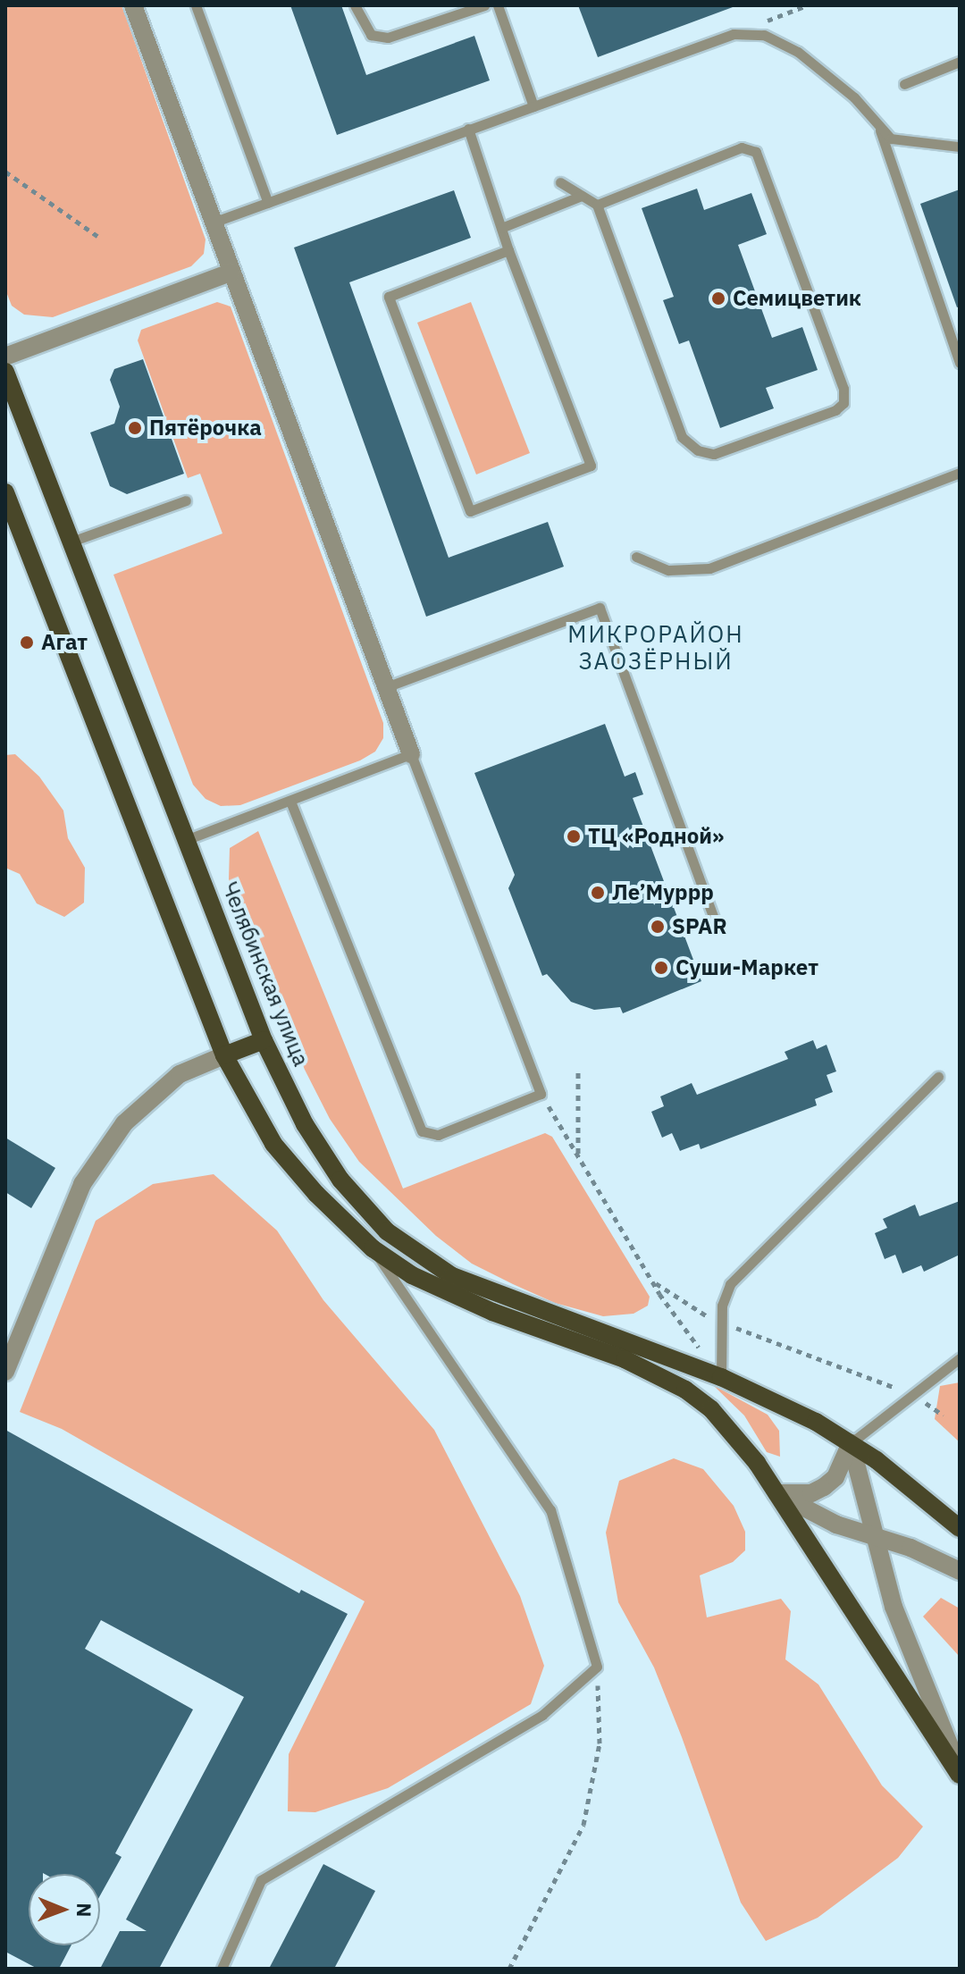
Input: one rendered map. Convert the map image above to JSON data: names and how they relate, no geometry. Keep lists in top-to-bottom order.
{
  "streets": {
    "main road": ["Челябинская улица"]
  },
  "districts": ["МИКРОРАЙОН ЗАОЗЁРНЫЙ"],
  "places": [
    "Семицветик",
    "Пятёрочка",
    "Агат",
    "ТЦ «Родной»",
    "Ле’Муррр",
    "SPAR",
    "Суши-Маркет"
  ],
  "north": "right"
}
